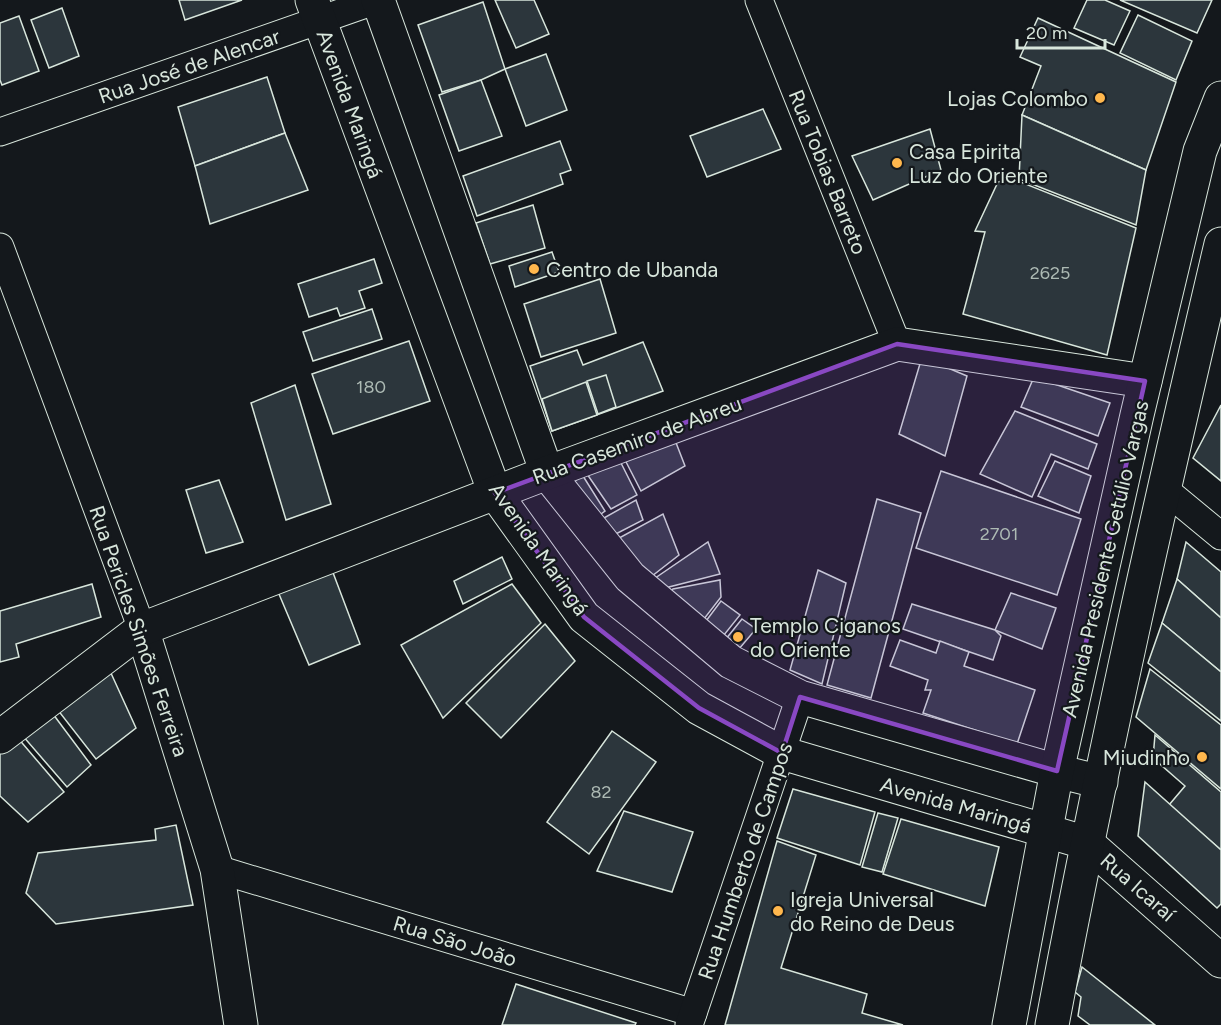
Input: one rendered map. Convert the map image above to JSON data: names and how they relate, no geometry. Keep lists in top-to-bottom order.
{
  "streets": {
    "main road": [
      "Avenida Maringá",
      "Rua Casemiro de Abreu",
      "Avenida Presidente Getúlio Vargas",
      "Rua Pericles Simões Ferreira",
      "Rua Icaraí"
    ],
    "street": [
      "Rua José de Alencar",
      "Rua Tobias Barreto",
      "Rua Humberto de Campos",
      "Rua São João"
    ]
  },
  "crossings": [
    ["Rua José de Alencar", "Avenida Maringá"],
    ["Avenida Maringá", "Rua Casemiro de Abreu"],
    ["Avenida Maringá", "Avenida Presidente Getúlio Vargas"],
    ["Avenida Maringá", "Rua Humberto de Campos"],
    ["Avenida Maringá", "Rua Icaraí"],
    ["Rua Tobias Barreto", "Rua Casemiro de Abreu"],
    ["Rua Casemiro de Abreu", "Avenida Presidente Getúlio Vargas"],
    ["Rua Casemiro de Abreu", "Rua Pericles Simões Ferreira"],
    ["Avenida Presidente Getúlio Vargas", "Rua Icaraí"],
    ["Rua Pericles Simões Ferreira", "Rua São João"],
    ["Rua Humberto de Campos", "Rua São João"]
  ],
  "places": [
    "Lojas Colombo",
    "Casa Epirita Luz do Oriente",
    "Centro de Ubanda",
    "Templo Ciganos do Oriente",
    "Miudinho",
    "Igreja Universal do Reino de Deus"
  ],
  "house_numbers": [
    "2625",
    "180",
    "2701",
    "82"
  ],
  "scale_bar": "20 m"
}
